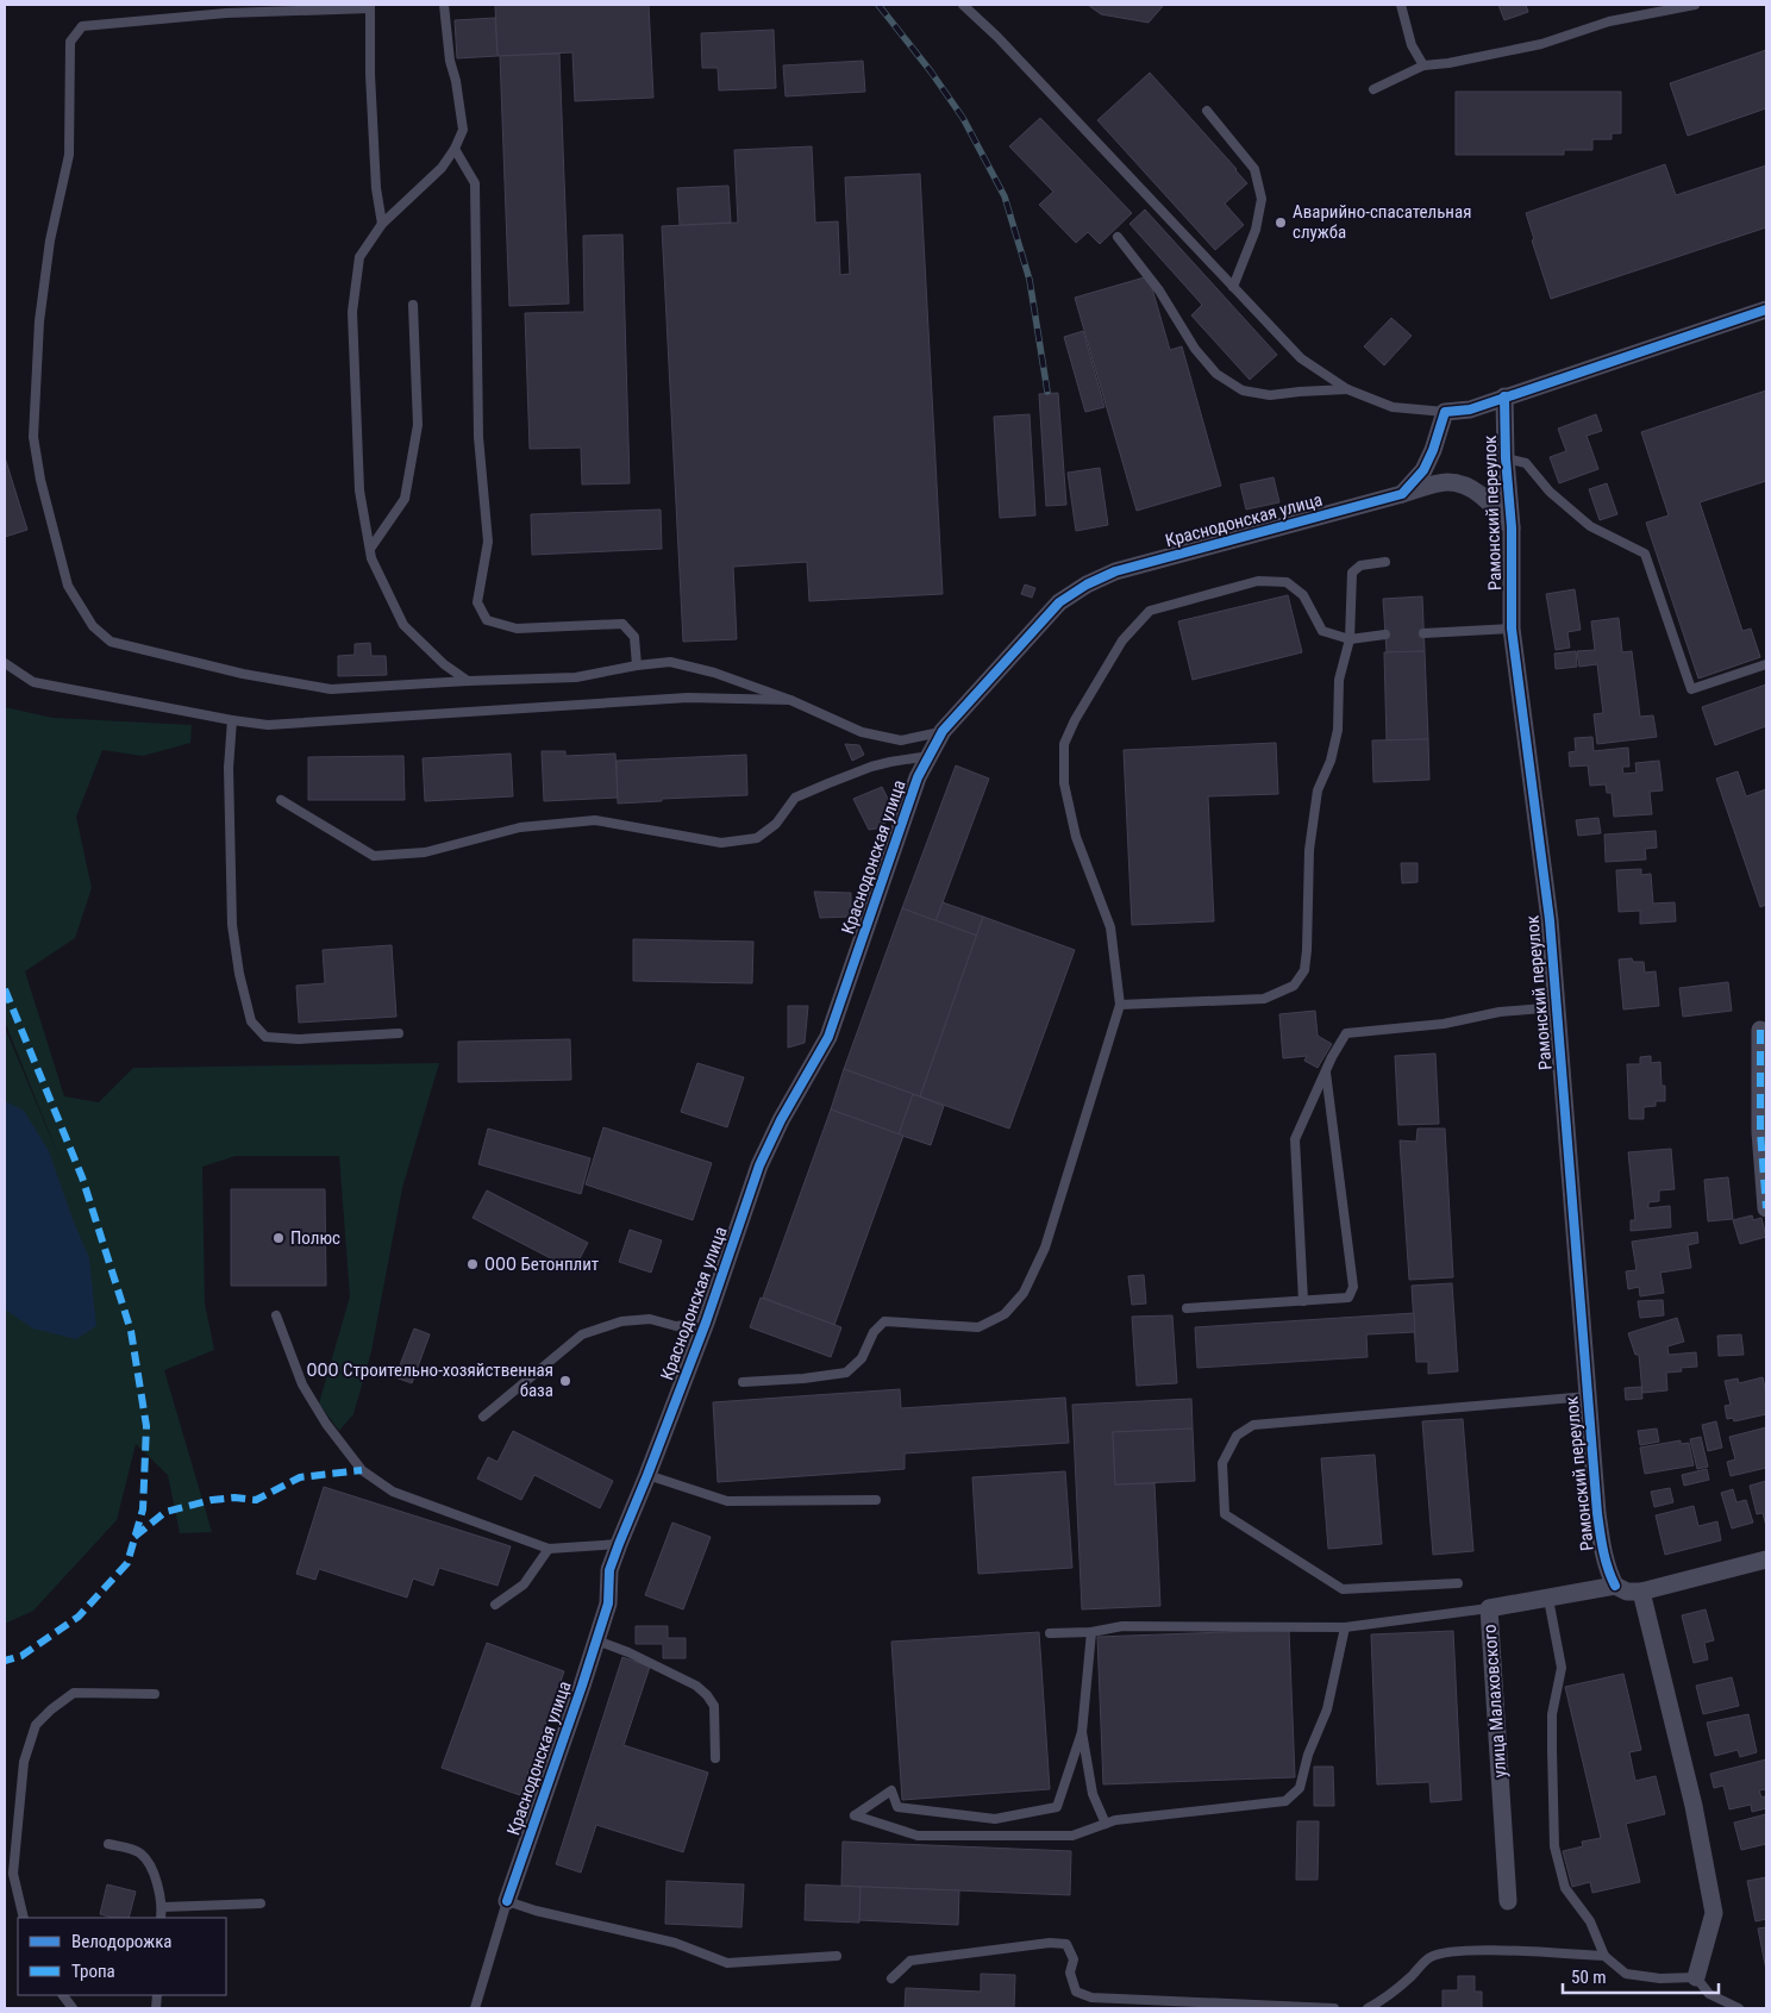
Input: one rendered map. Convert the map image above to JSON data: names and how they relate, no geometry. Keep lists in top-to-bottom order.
{
  "streets": {
    "street": ["Рамонский переулок", "Краснодонская улица", "улица Малаховского"]
  },
  "crossings": [
    ["Рамонский переулок", "Краснодонская улица"],
    ["Рамонский переулок", "улица Малаховского"]
  ],
  "places": [
    "Аварийно-спасательная служба",
    "Полюс",
    "ООО Бетонплит",
    "ООО Строительно-хозяйственная база"
  ],
  "legend": ["Велодорожка", "Тропа"],
  "scale_bar": "50 m"
}
